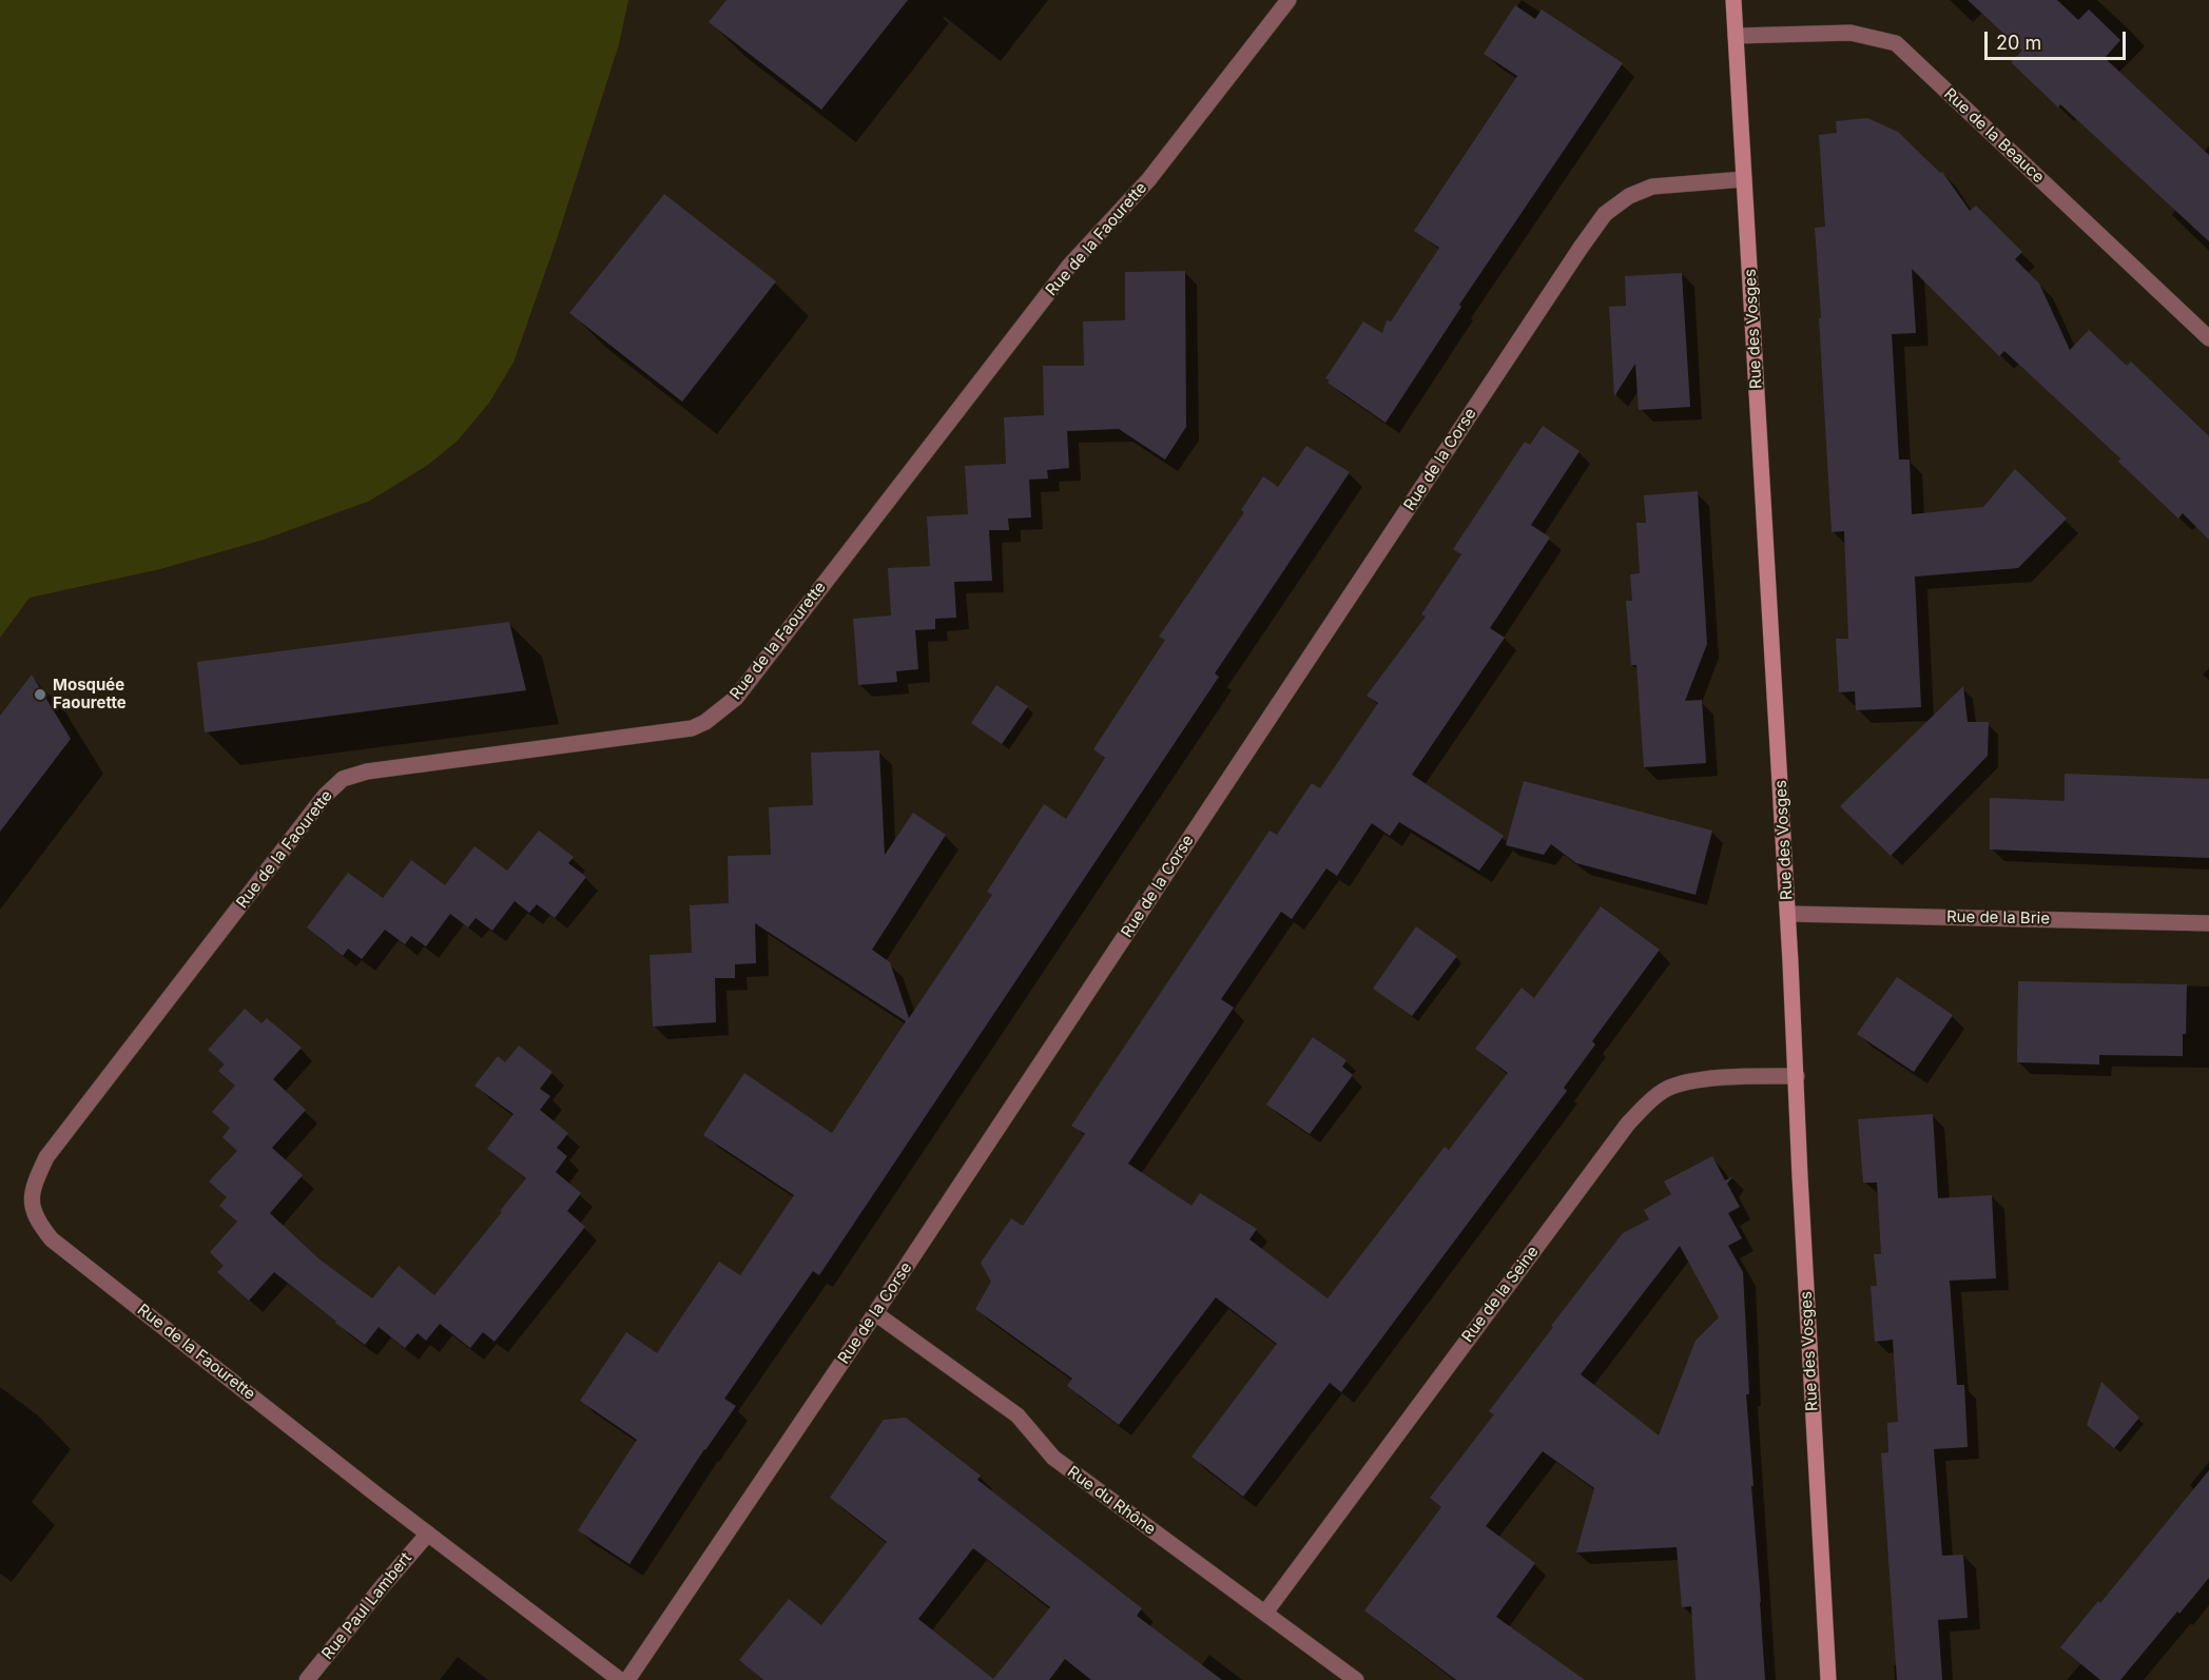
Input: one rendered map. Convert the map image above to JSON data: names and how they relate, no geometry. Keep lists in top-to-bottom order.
{
  "streets": {
    "street": [
      "Rue de la Beauce",
      "Rue de la Faourette",
      "Rue des Vosges",
      "Rue de la Corse",
      "Rue de la Brie",
      "Rue de la Seine",
      "Rue du Rhône",
      "Rue Paul Lambert"
    ]
  },
  "crossings": [
    ["Rue de la Beauce", "Rue des Vosges"],
    ["Rue de la Faourette", "Rue Paul Lambert"],
    ["Rue des Vosges", "Rue de la Corse"],
    ["Rue des Vosges", "Rue de la Brie"],
    ["Rue des Vosges", "Rue de la Seine"],
    ["Rue de la Corse", "Rue du Rhône"],
    ["Rue de la Seine", "Rue du Rhône"]
  ],
  "places": ["Mosquée Faourette"],
  "scale_bar": "20 m"
}
